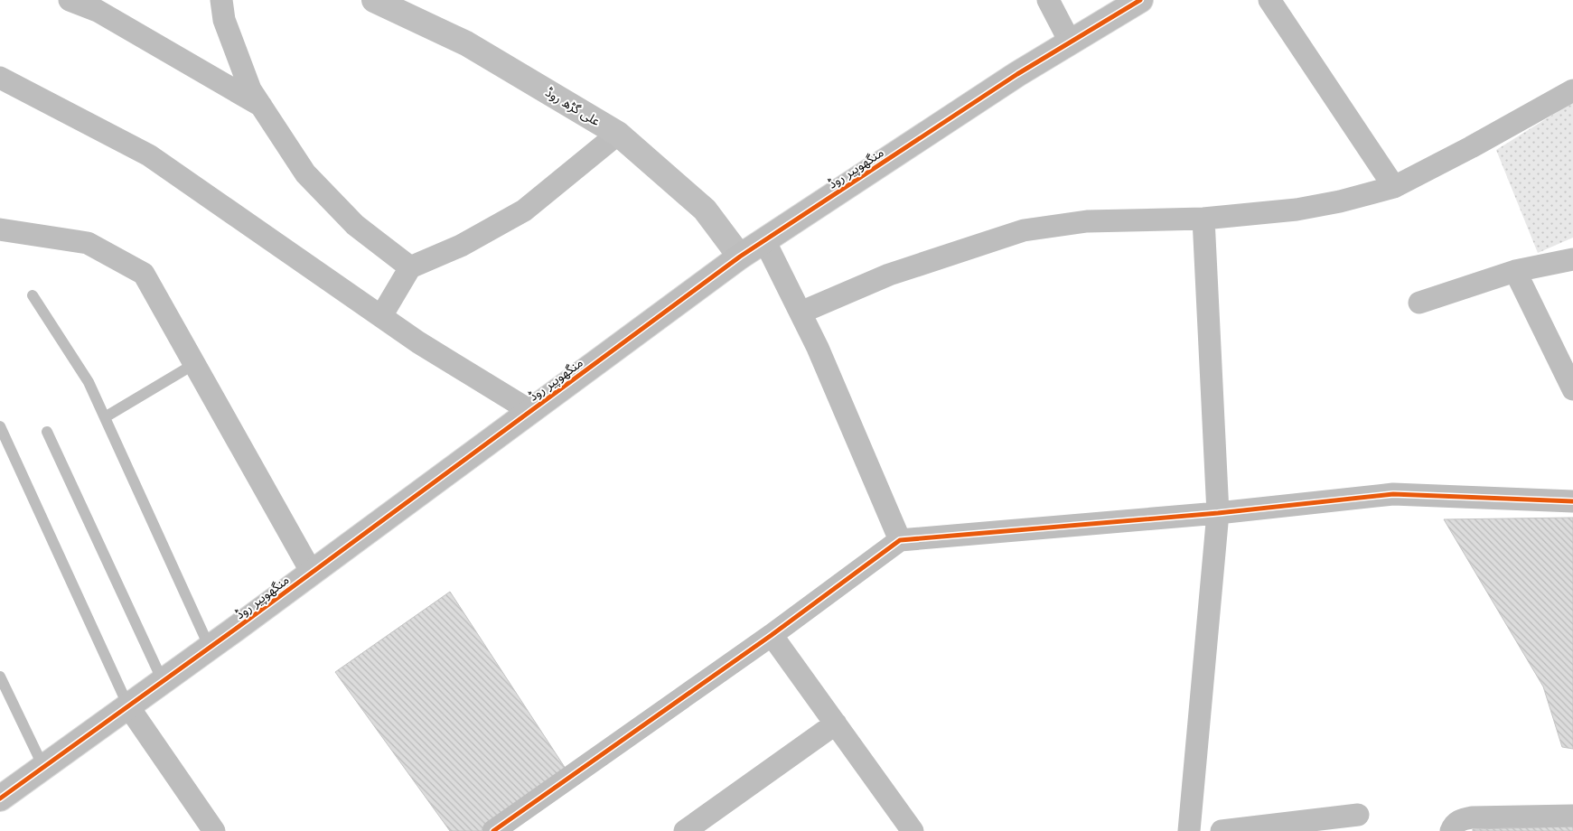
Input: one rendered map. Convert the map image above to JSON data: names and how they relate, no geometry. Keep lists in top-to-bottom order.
{
  "streets": {
    "main road": ["علی گڑھ روڈ", "منگھوپیر روڈ"]
  },
  "crossings": [
    ["علی گڑھ روڈ", "منگھوپیر روڈ"]
  ]
}
